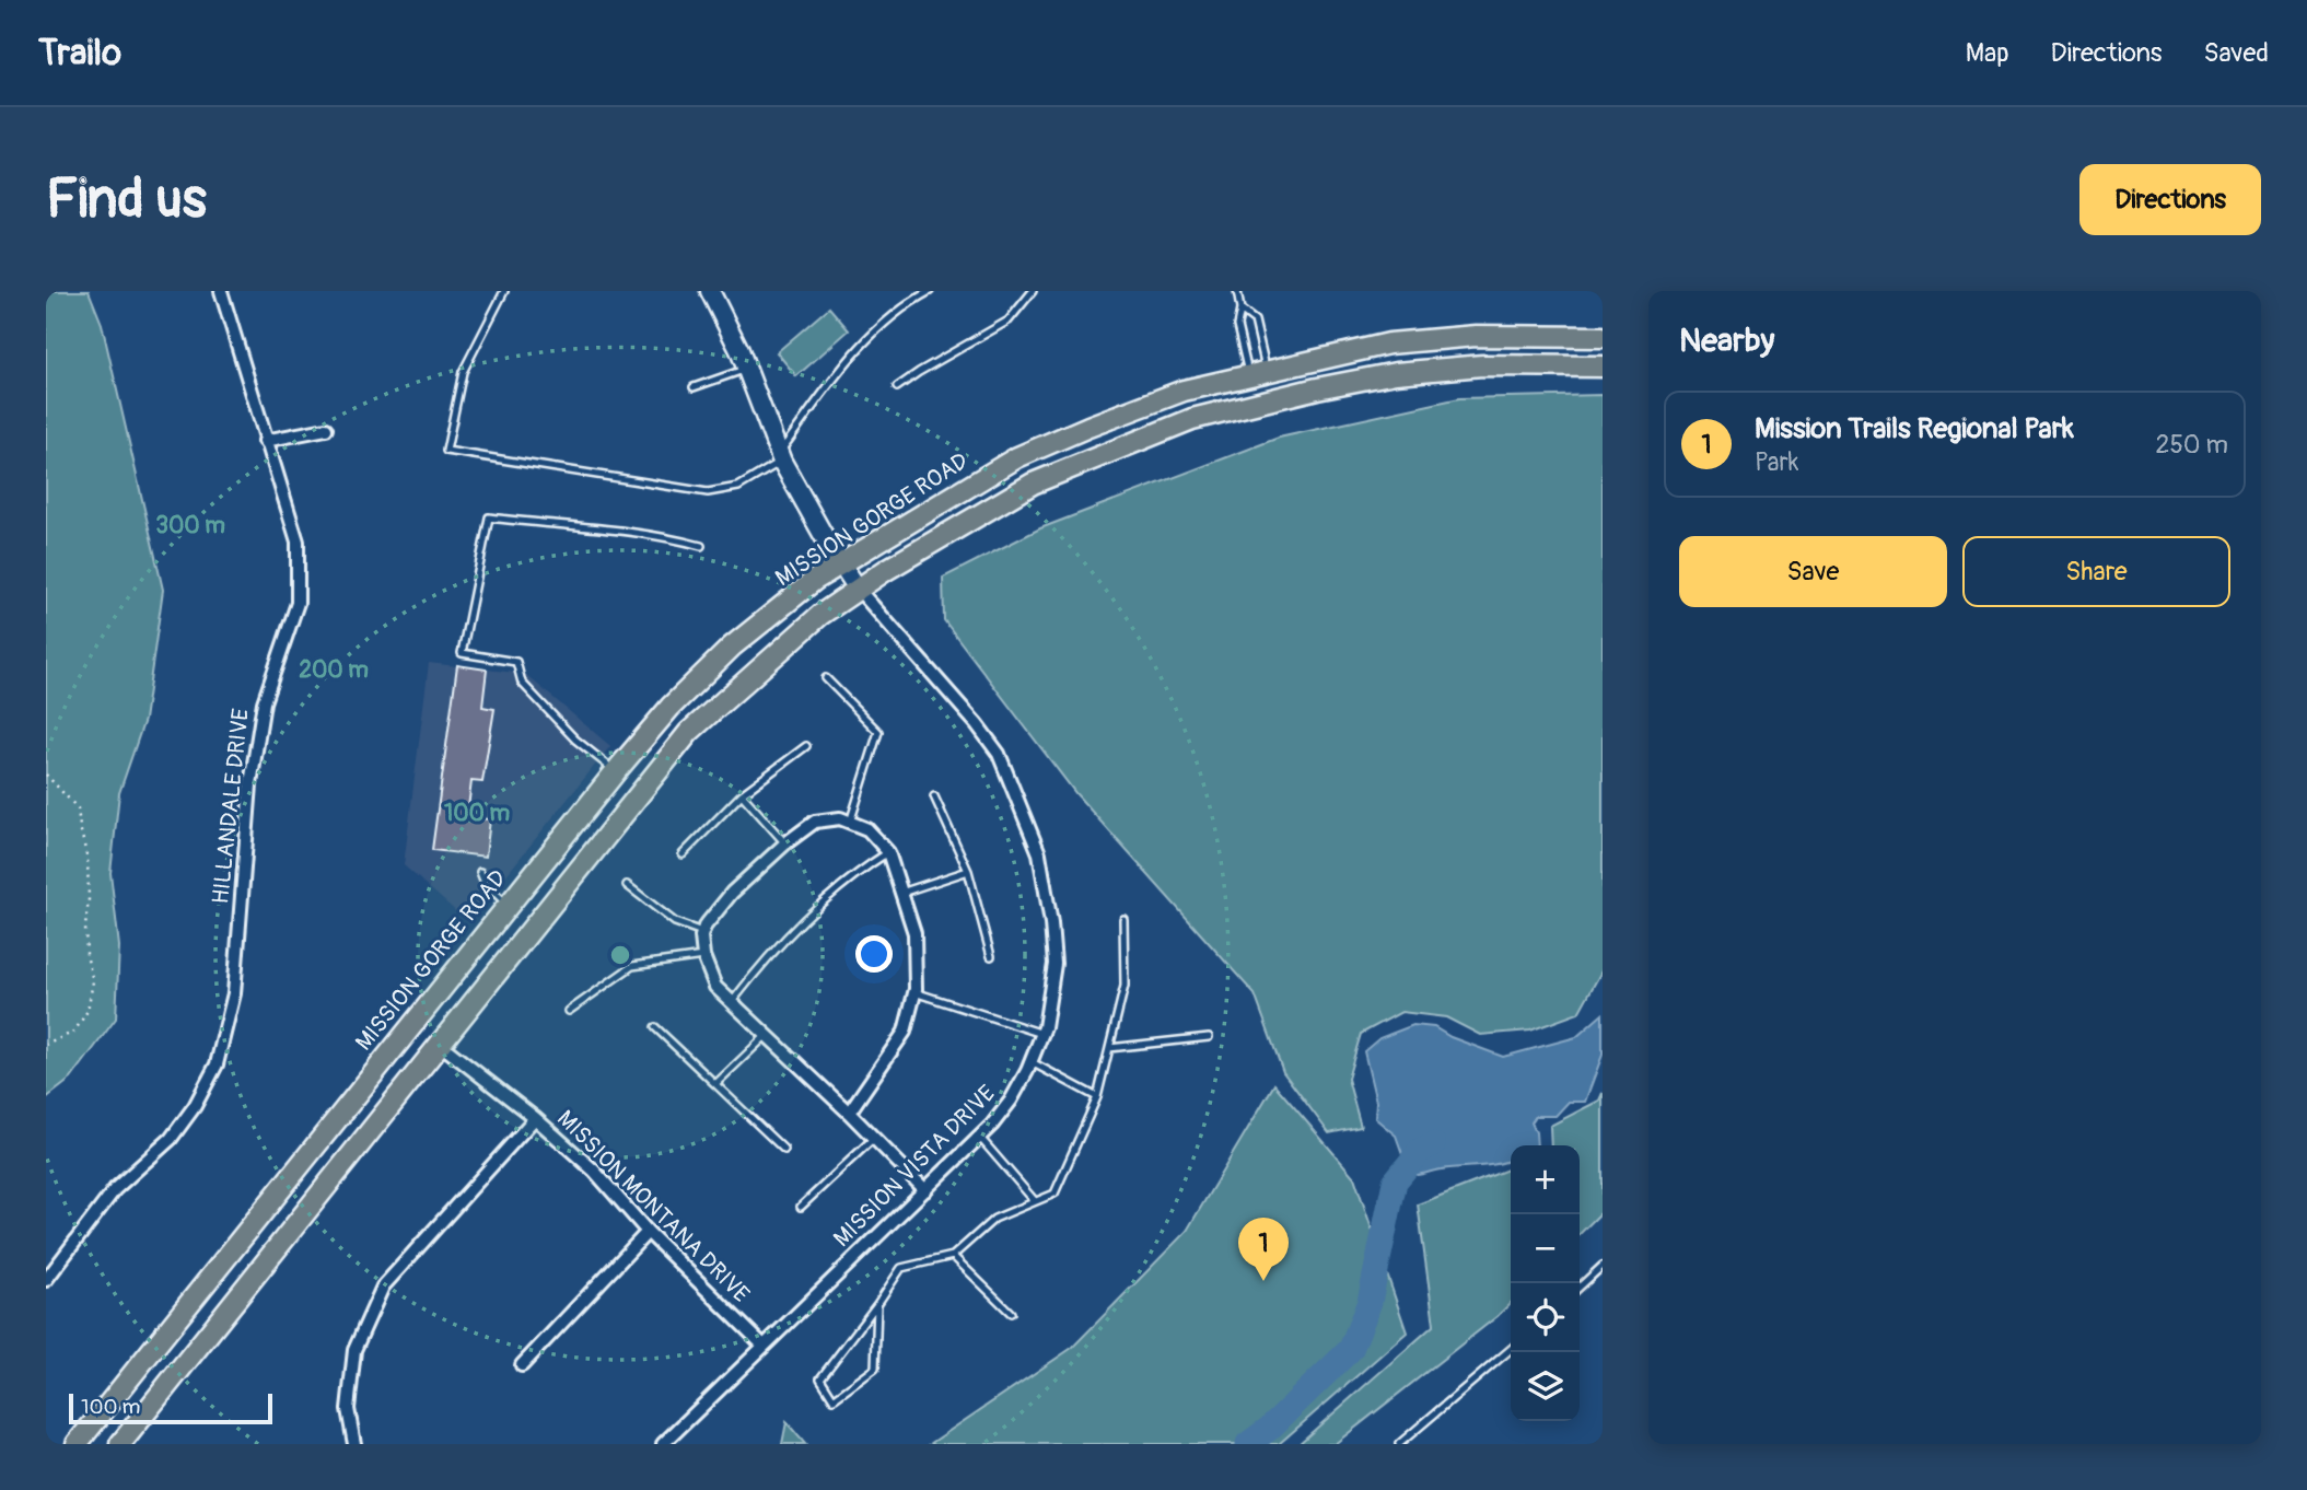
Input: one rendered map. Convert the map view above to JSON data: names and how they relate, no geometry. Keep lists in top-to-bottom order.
{
  "streets": {
    "main road": ["MISSION GORGE ROAD"],
    "street": ["HILLANDALE DRIVE", "MISSION VISTA DRIVE", "MISSION MONTANA DRIVE"]
  },
  "crossings": [
    ["MISSION VISTA DRIVE", "MISSION MONTANA DRIVE"]
  ],
  "scale_bar": "100 m",
  "page": {
    "header": "Trailo",
    "nav": ["Map", "Directions", "Saved"],
    "buttons": [
      "Directions",
      ["Save", "Share"]
    ],
    "title": "Find us",
    "heading": "Nearby",
    "list": [
      {
        "mark": "1",
        "name": "Mission Trails Regional Park",
        "note": "Park",
        "value": "250 m"
      }
    ],
    "map_buttons": ["+", "−"],
    "pins": "1",
    "scale": "100 m"
  },
  "rings": ["300 m", "200 m", "100 m"]
}
